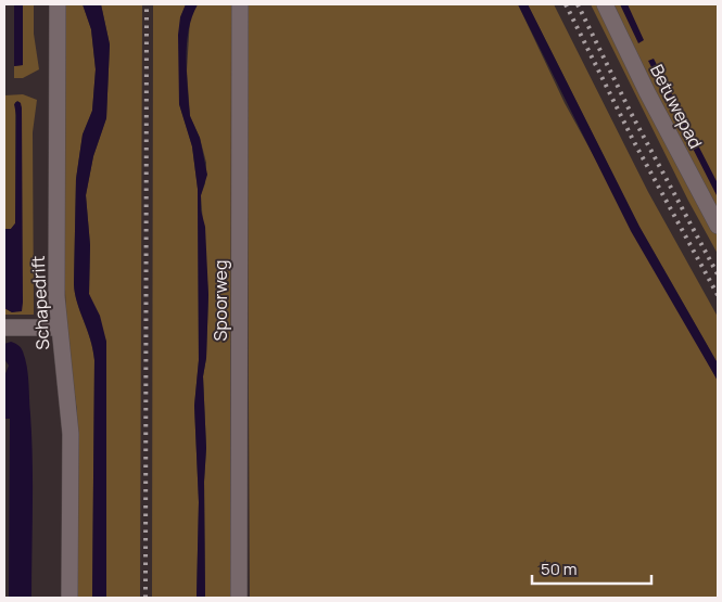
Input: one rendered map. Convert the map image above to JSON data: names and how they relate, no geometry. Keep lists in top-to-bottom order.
{
  "streets": {
    "street": ["Betuwepad", "Spoorweg", "Schapedrift"]
  },
  "scale_bar": "50 m"
}
